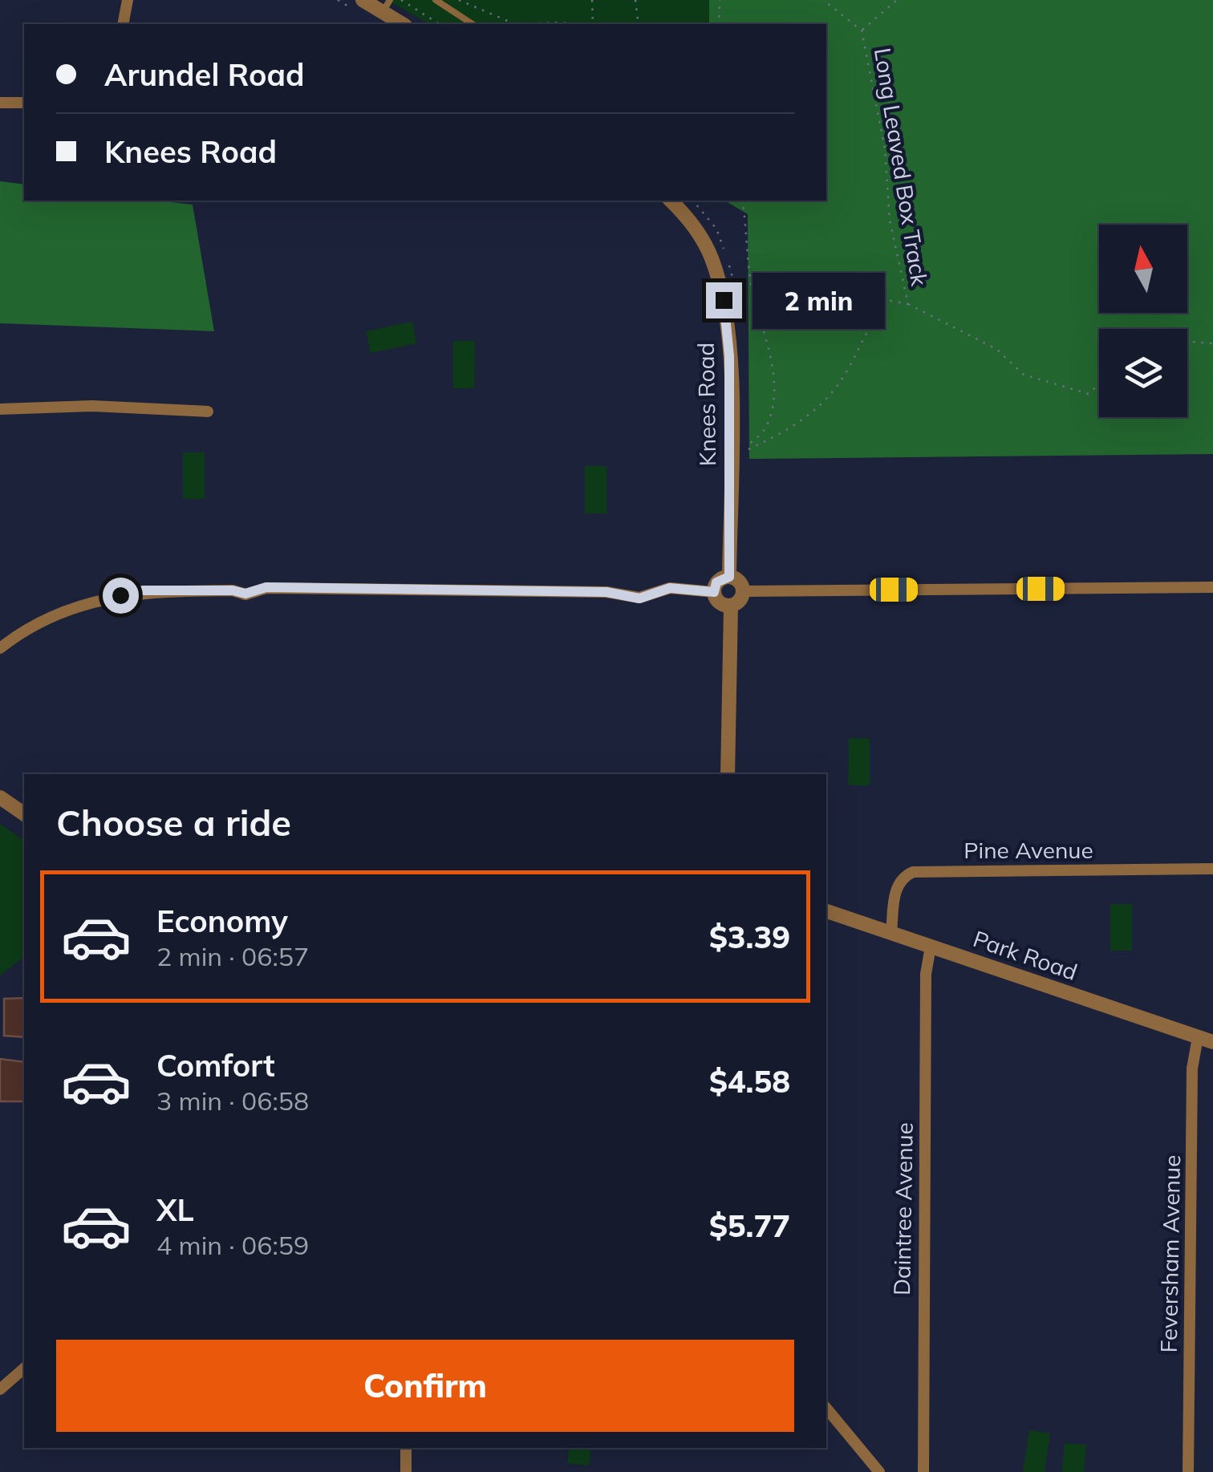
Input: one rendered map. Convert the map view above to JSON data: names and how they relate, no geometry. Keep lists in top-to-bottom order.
{
  "streets": {
    "street": [
      "Knees Road",
      "Pine Avenue",
      "Park Road",
      "Daintree Avenue",
      "Feversham Avenue"
    ],
    "path": ["Long Leaved Box Track"]
  },
  "crossings": [
    ["Pine Avenue", "Park Road"],
    ["Park Road", "Daintree Avenue"],
    ["Park Road", "Feversham Avenue"]
  ],
  "north": "top",
  "page": {
    "banner": ["Arundel Road", "Knees Road"],
    "bubble": "2 min",
    "heading": "Choose a ride",
    "list": [
      {
        "name": "Economy",
        "note": "2 min · 06:57",
        "value": "$3.39"
      },
      {
        "name": "Comfort",
        "note": "3 min · 06:58",
        "value": "$4.58"
      },
      {
        "name": "XL",
        "note": "4 min · 06:59",
        "value": "$5.77"
      }
    ],
    "buttons": "Confirm"
  }
}
